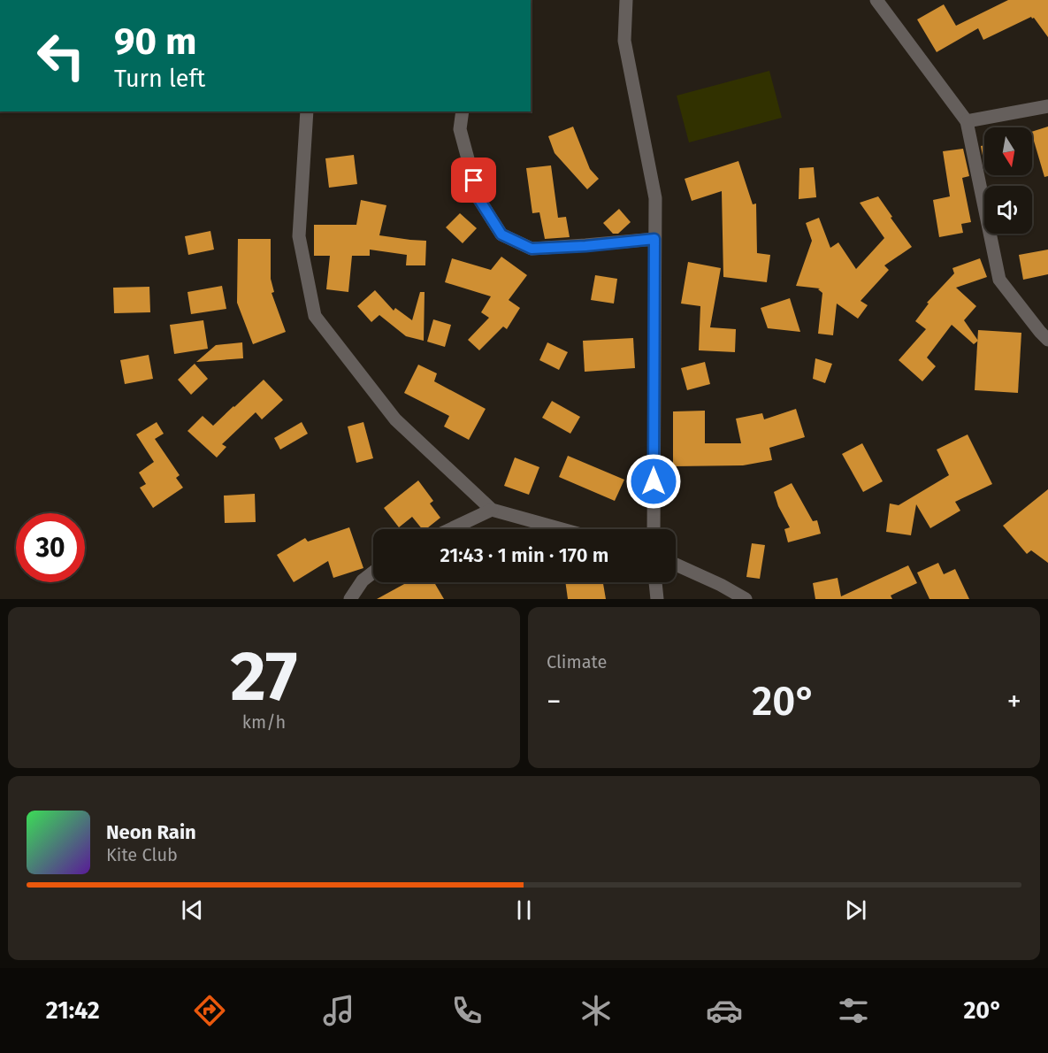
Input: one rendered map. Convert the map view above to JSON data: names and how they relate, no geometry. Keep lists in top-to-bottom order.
{
  "north": "bottom",
  "page": {
    "turn": ["90 m", "Turn left"],
    "limit": "30",
    "trip": "21:43 · 1 min · 170 m",
    "tile": [
      ["27", "km/h"],
      "Climate"
    ],
    "heat": ["−", "20°", "+"],
    "song": ["Neon Rain", "Kite Club"],
    "tabs": ["21:42", "20°"]
  }
}
